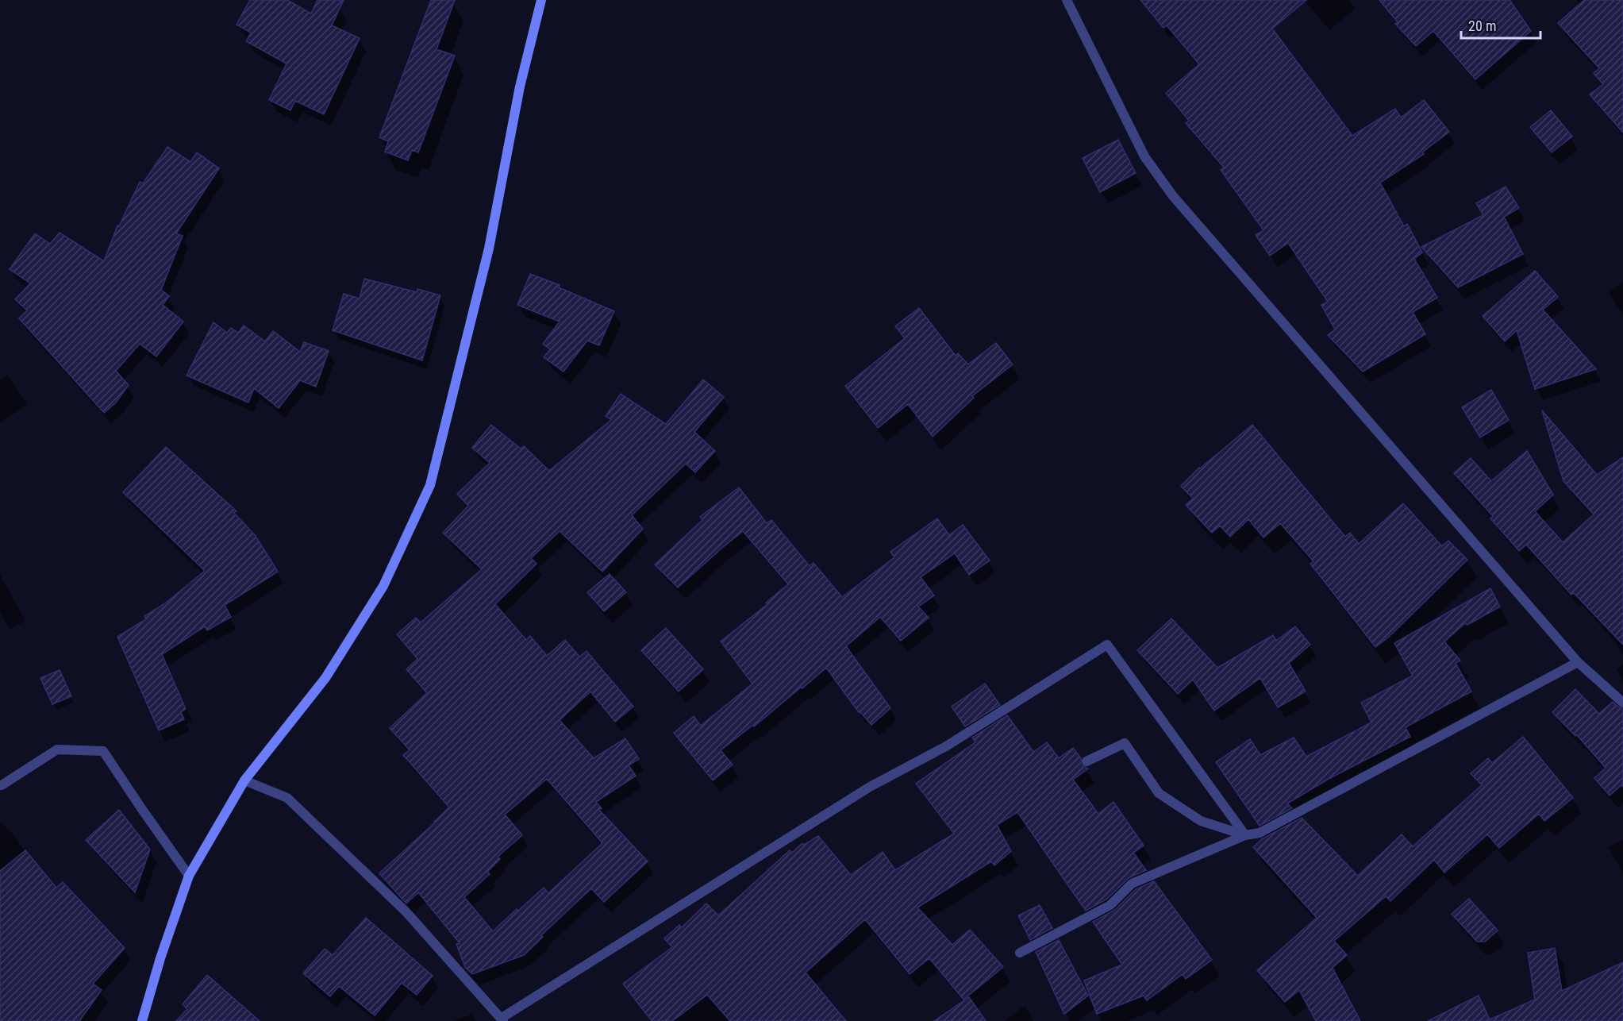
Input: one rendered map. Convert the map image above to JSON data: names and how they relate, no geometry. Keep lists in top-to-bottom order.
{
  "scale_bar": "20 m"
}
